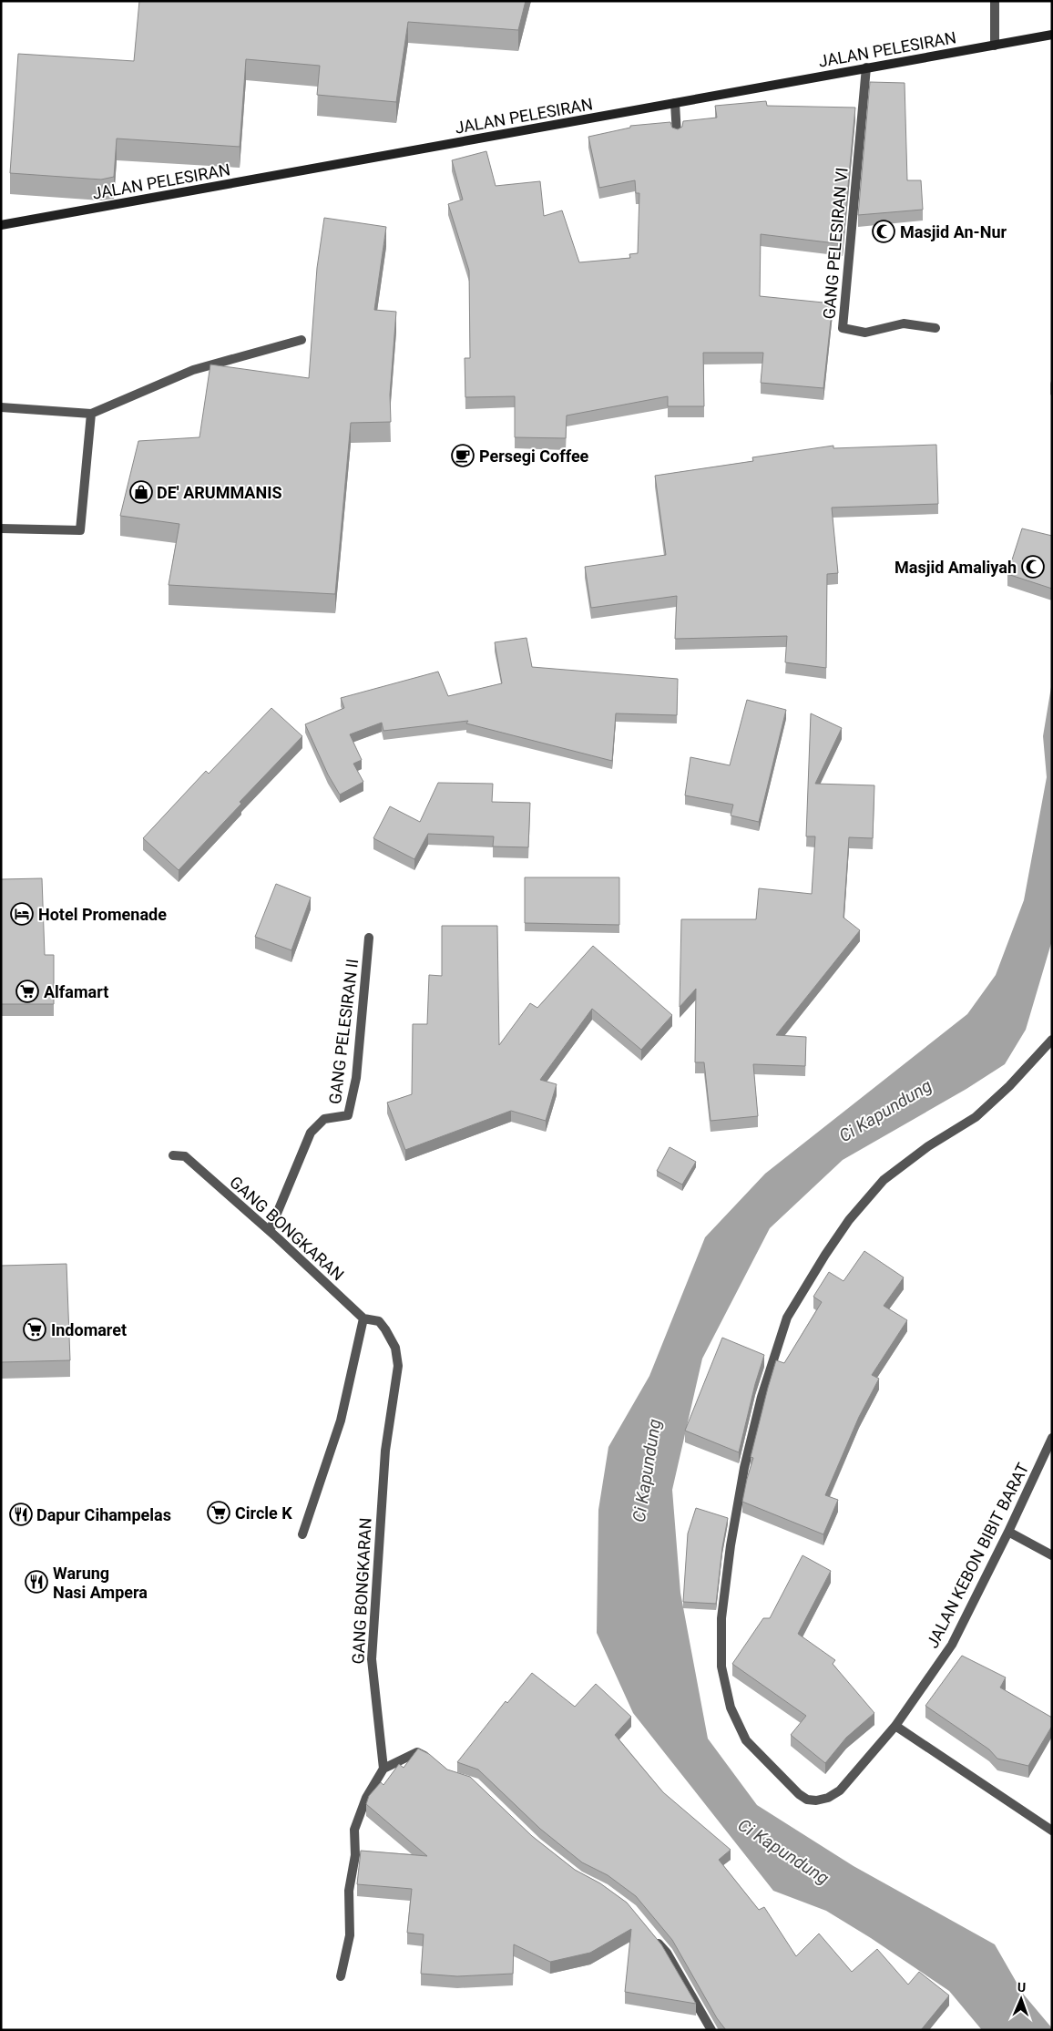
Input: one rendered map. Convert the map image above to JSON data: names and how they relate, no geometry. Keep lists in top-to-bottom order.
{
  "streets": {
    "street": [
      "JALAN PELESIRAN",
      "GANG PELESIRAN VI",
      "GANG PELESIRAN II",
      "GANG BONGKARAN",
      "JALAN KEBON BIBIT BARAT"
    ]
  },
  "crossings": [
    ["JALAN PELESIRAN", "GANG PELESIRAN VI"],
    ["GANG PELESIRAN II", "GANG BONGKARAN"]
  ],
  "water": ["Ci Kapundung"],
  "places": {
    "mosque": ["Masjid An-Nur", "Masjid Amaliyah"],
    "cafe": ["Persegi Coffee"],
    "shop": ["DE' ARUMMANIS"],
    "hotel": ["Hotel Promenade"],
    "supermarket": ["Alfamart", "Indomaret", "Circle K"],
    "restaurant": ["Dapur Cihampelas", "Warung Nasi Ampera"]
  },
  "north": "top"
}
